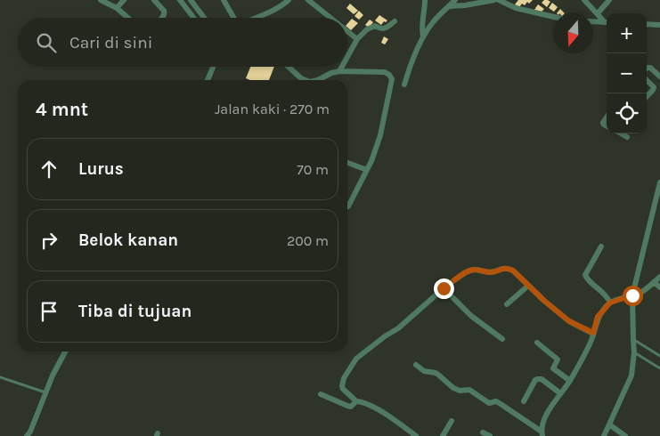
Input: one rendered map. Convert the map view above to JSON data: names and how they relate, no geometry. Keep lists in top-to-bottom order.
{
  "north": "bottom",
  "page": {
    "map_buttons": ["+", "−"],
    "search": "Cari di sini",
    "heading": ["4 mnt", "Jalan kaki · 270 m"],
    "list": [
      ["Lurus", "70 m"],
      ["Belok kanan", "200 m"],
      "Tiba di tujuan"
    ]
  }
}
